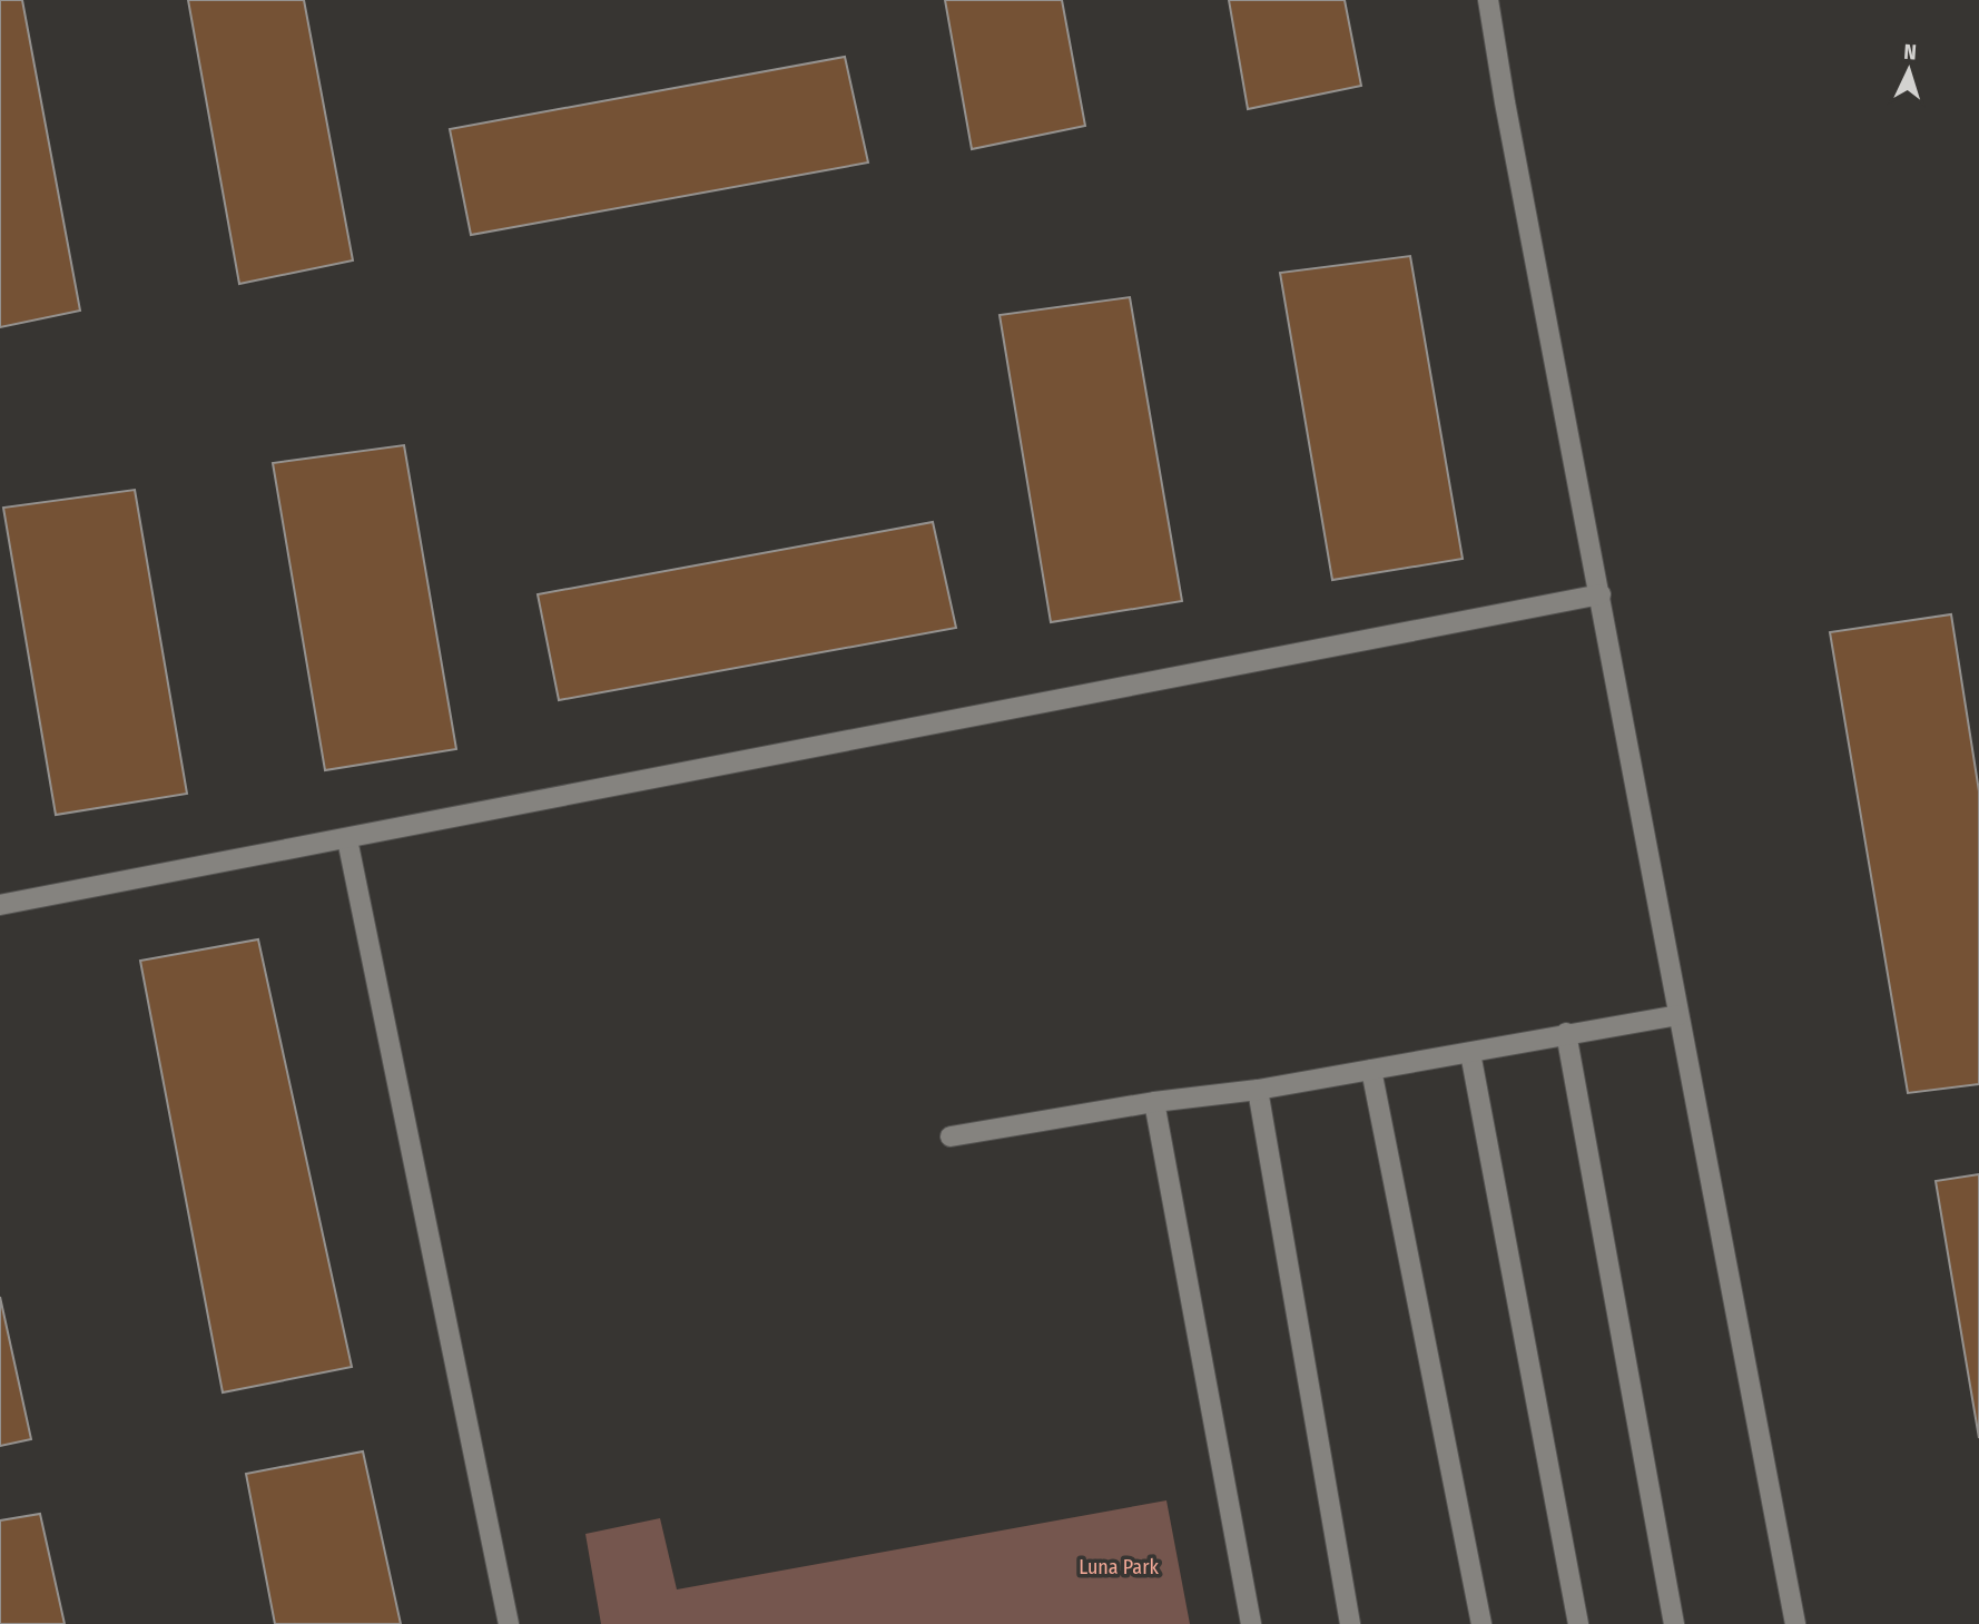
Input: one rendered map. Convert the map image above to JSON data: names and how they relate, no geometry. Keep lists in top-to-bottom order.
{
  "parks": ["Luna Park"],
  "north": "top"
}
